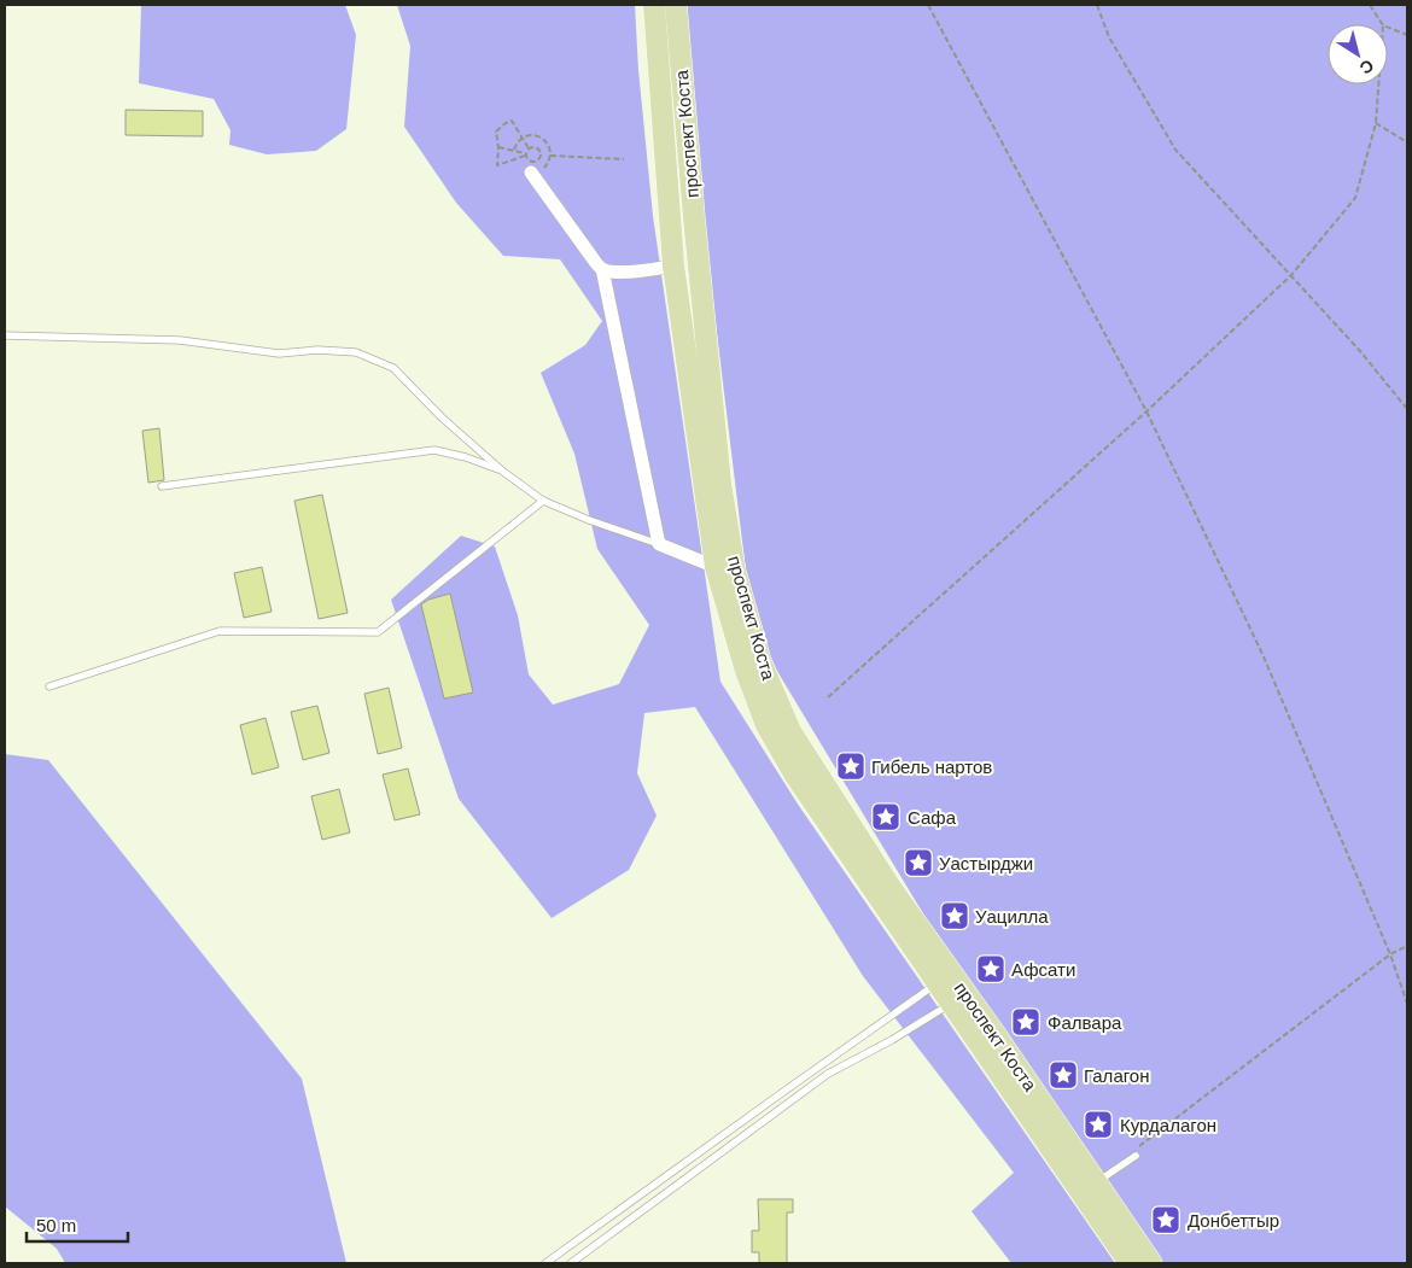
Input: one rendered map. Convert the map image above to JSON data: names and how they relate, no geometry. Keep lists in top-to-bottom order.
{
  "streets": {
    "main road": ["проспект Коста"]
  },
  "places": {
    "place": [
      "Гибель нартов",
      "Сафа",
      "Уастырджи",
      "Уацилла",
      "Афсати",
      "Фалвара",
      "Галагон",
      "Курдалагон",
      "Донбеттыр"
    ]
  },
  "scale_bar": "50 m",
  "north": "bottom right"
}
